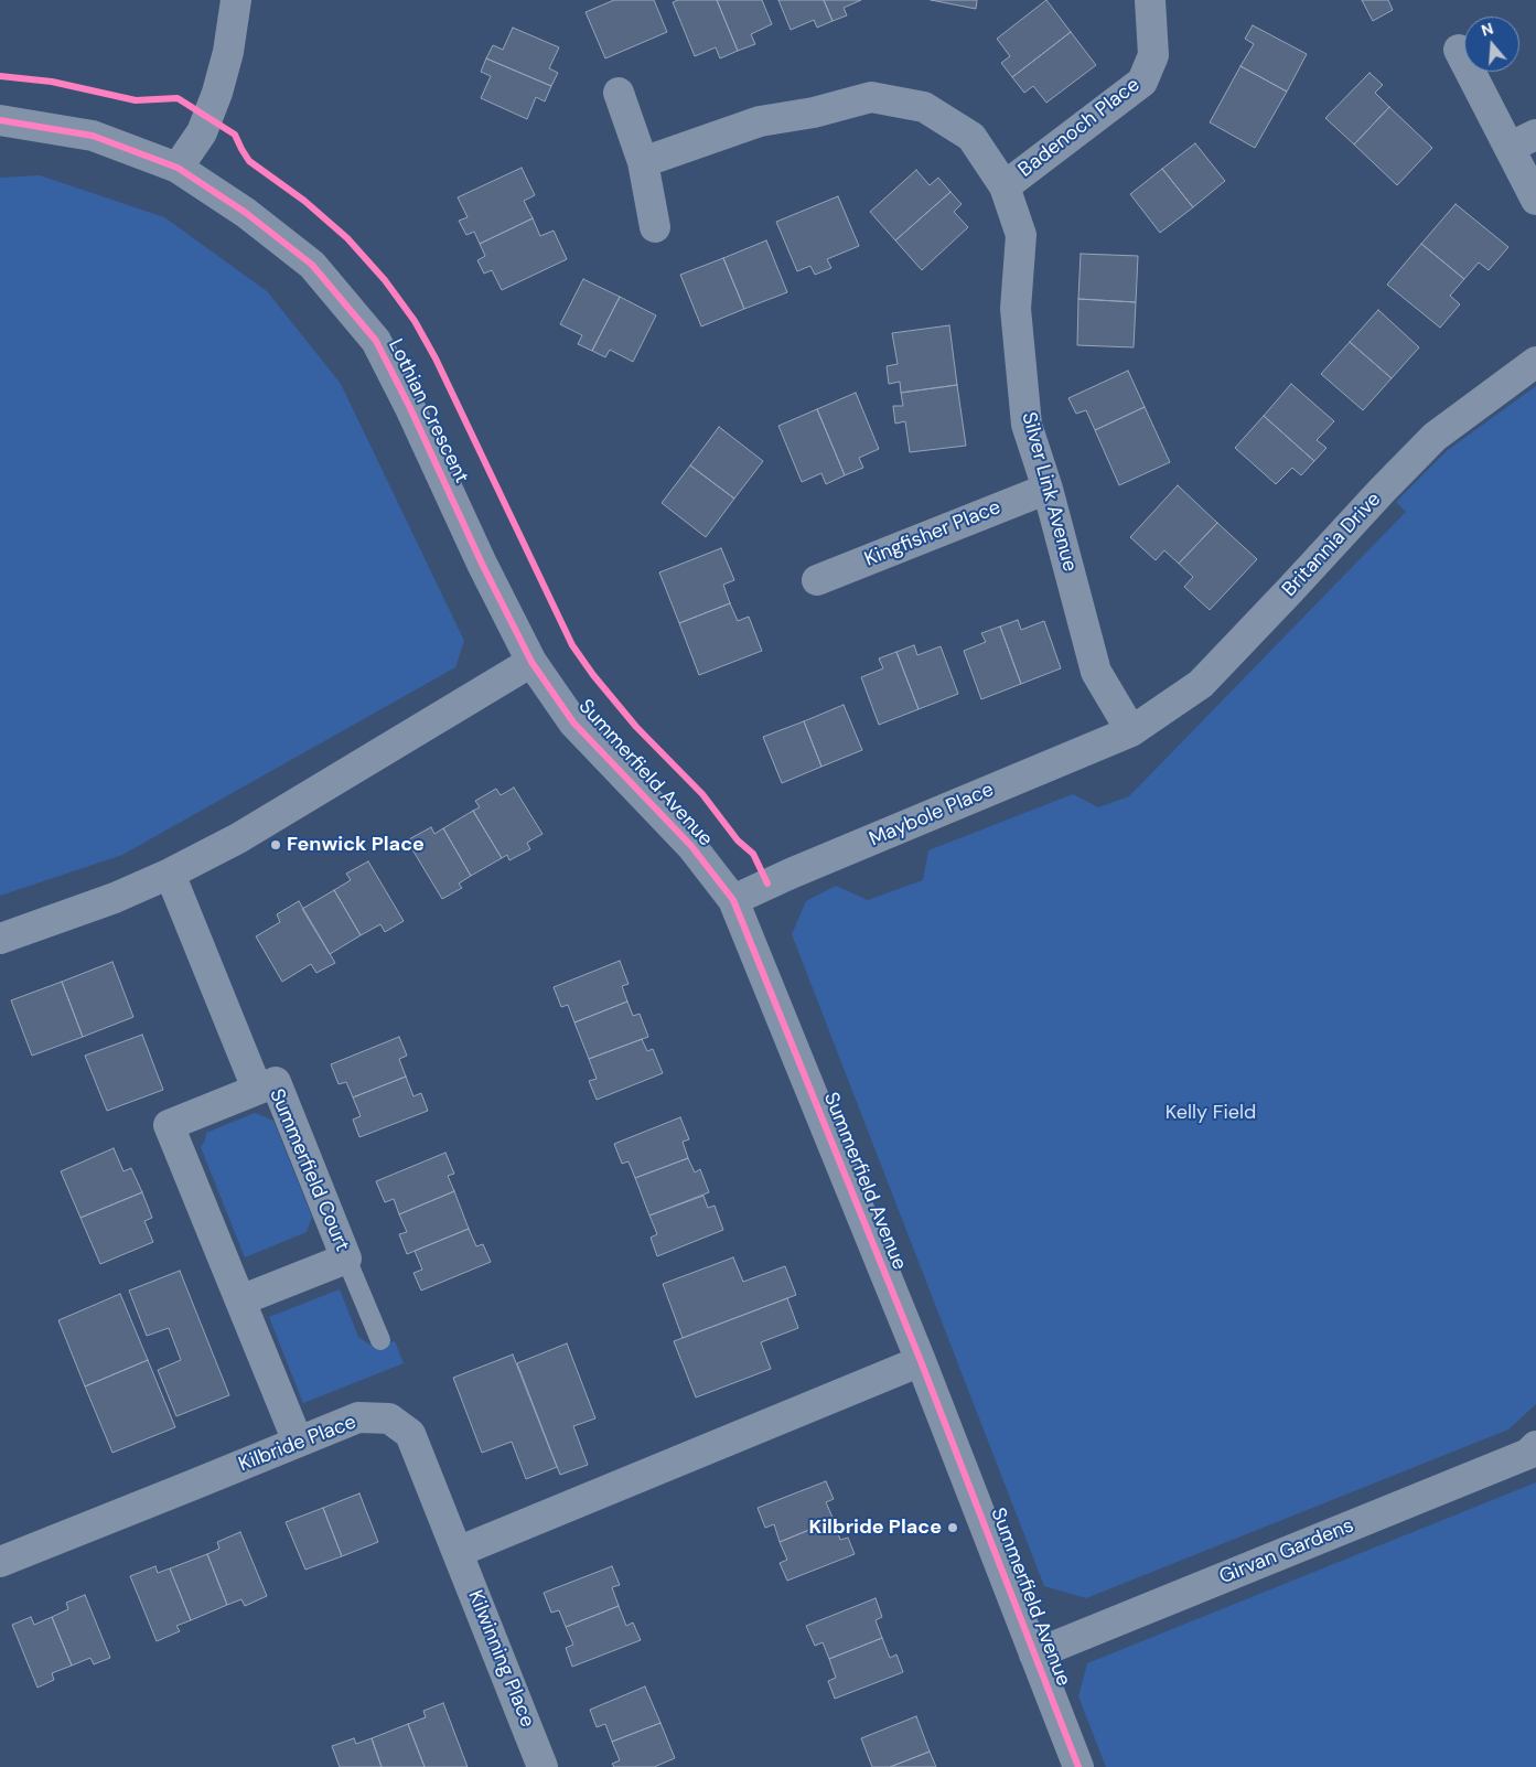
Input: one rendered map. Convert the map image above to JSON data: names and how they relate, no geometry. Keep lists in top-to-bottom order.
{
  "streets": {
    "street": [
      "Badenoch Place",
      "Lothian Crescent",
      "Silver Link Avenue",
      "Kingfisher Place",
      "Britannia Drive",
      "Summerfield Avenue",
      "Maybole Place",
      "Summerfield Court",
      "Kilbride Place",
      "Girvan Gardens",
      "Kilwinning Place"
    ]
  },
  "crossings": [
    ["Badenoch Place", "Silver Link Avenue"],
    ["Lothian Crescent", "Summerfield Avenue"],
    ["Silver Link Avenue", "Kingfisher Place"],
    ["Silver Link Avenue", "Britannia Drive"],
    ["Silver Link Avenue", "Maybole Place"],
    ["Britannia Drive", "Maybole Place"],
    ["Summerfield Avenue", "Maybole Place"],
    ["Summerfield Avenue", "Girvan Gardens"],
    ["Summerfield Court", "Kilbride Place"],
    ["Kilbride Place", "Kilwinning Place"]
  ],
  "parks": ["Kelly Field"],
  "places": ["Fenwick Place", "Kilbride Place"],
  "north": "top"
}
